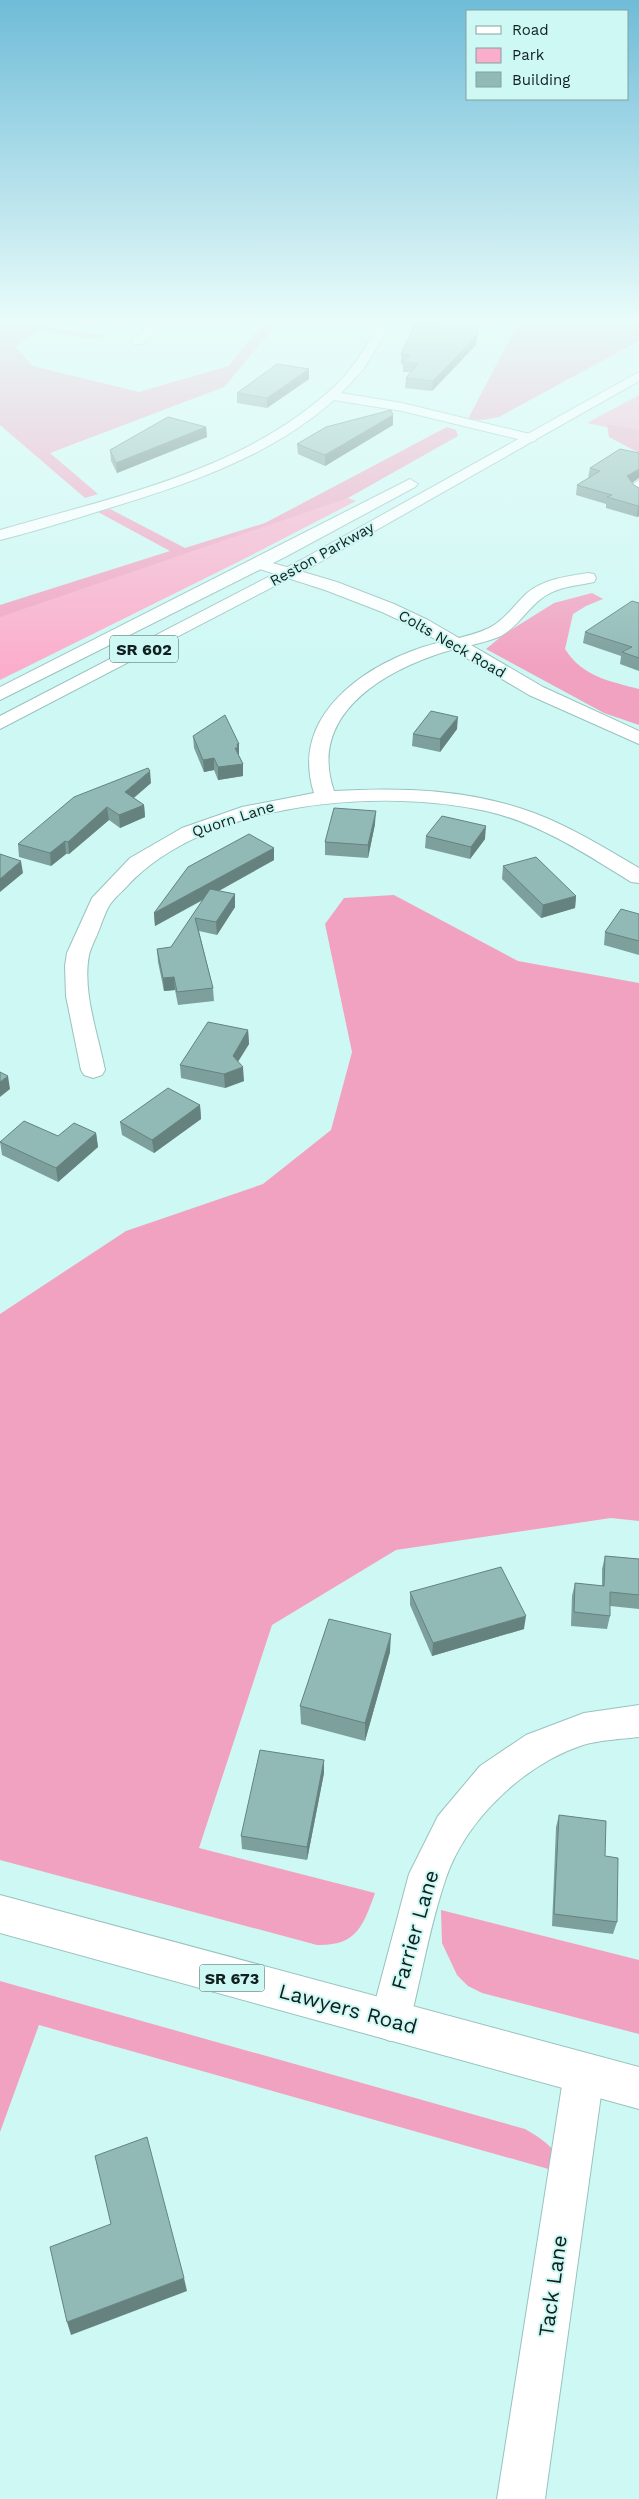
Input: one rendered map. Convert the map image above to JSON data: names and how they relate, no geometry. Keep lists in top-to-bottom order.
{
  "streets": {
    "street": [
      "Reston Parkway",
      "Colts Neck Road",
      "SR 602",
      "Quorn Lane",
      "Farrier Lane",
      "SR 673",
      "Lawyers Road",
      "Tack Lane"
    ]
  },
  "crossings": [
    ["Reston Parkway", "Colts Neck Road"],
    ["Farrier Lane", "Lawyers Road"],
    ["Lawyers Road", "Tack Lane"]
  ],
  "legend": ["Road", "Park", "Building"]
}
